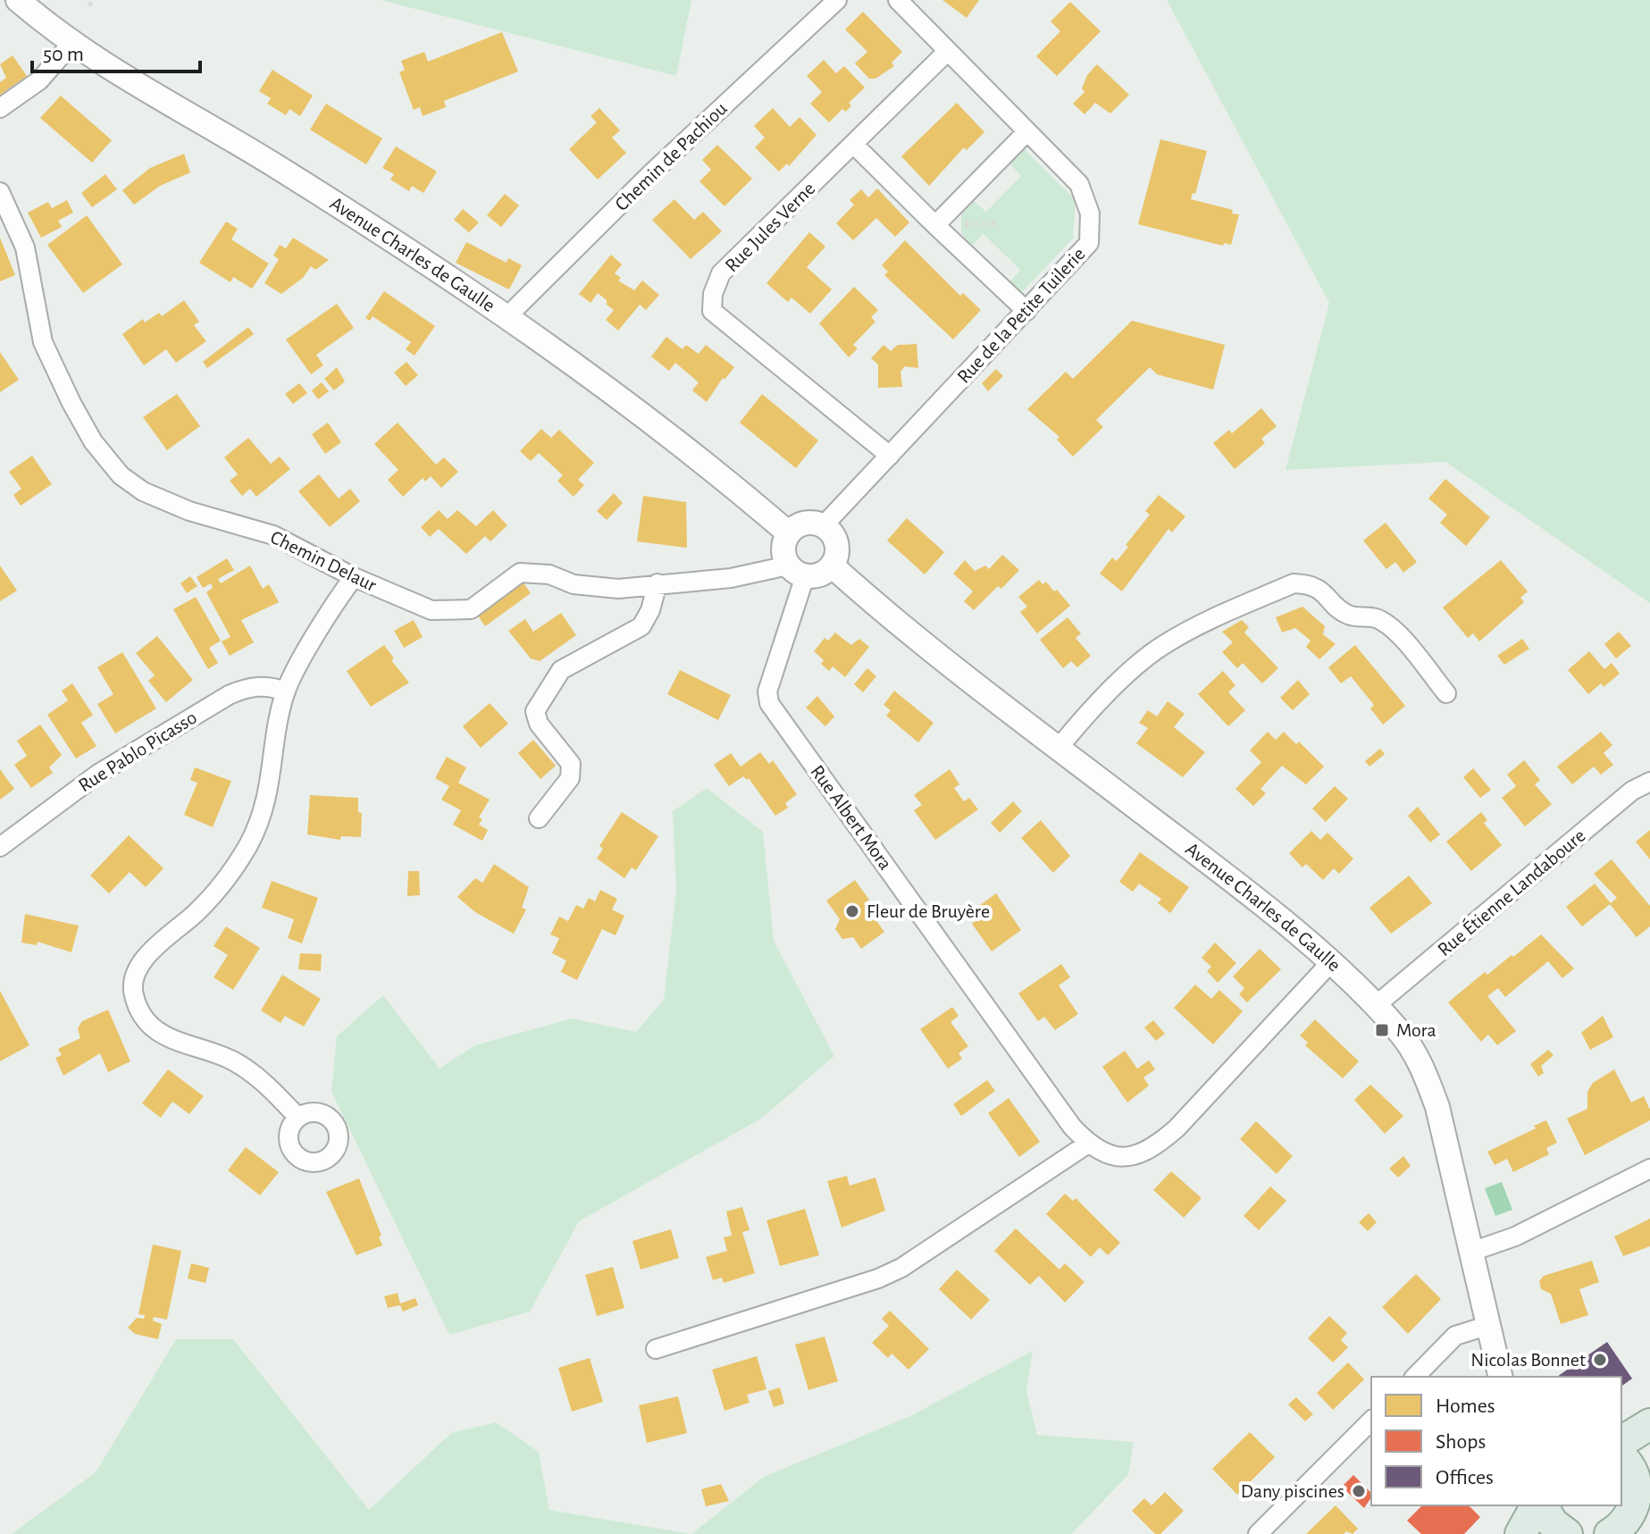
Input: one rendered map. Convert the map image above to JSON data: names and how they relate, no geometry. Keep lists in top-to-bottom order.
{
  "streets": {
    "street": [
      "Chemin de Pachiou",
      "Rue Jules Verne",
      "Avenue Charles de Gaulle",
      "Rue de la Petite Tuilerie",
      "Chemin Delaur",
      "Rue Pablo Picasso",
      "Rue Albert Mora",
      "Rue Étienne Landaboure"
    ]
  },
  "crossings": [
    ["Chemin de Pachiou", "Avenue Charles de Gaulle"],
    ["Rue Jules Verne", "Rue de la Petite Tuilerie"],
    ["Avenue Charles de Gaulle", "Rue de la Petite Tuilerie"],
    ["Avenue Charles de Gaulle", "Chemin Delaur"],
    ["Avenue Charles de Gaulle", "Rue Albert Mora"],
    ["Avenue Charles de Gaulle", "Rue Étienne Landaboure"],
    ["Rue de la Petite Tuilerie", "Chemin Delaur"],
    ["Rue de la Petite Tuilerie", "Rue Albert Mora"],
    ["Chemin Delaur", "Rue Albert Mora"]
  ],
  "places": {
    "other": ["Fleur de Bruyère", "Nicolas Bonnet", "Dany piscines"],
    "transit": ["Mora"]
  },
  "legend": ["Homes", "Shops", "Offices"],
  "scale_bar": "50 m"
}
